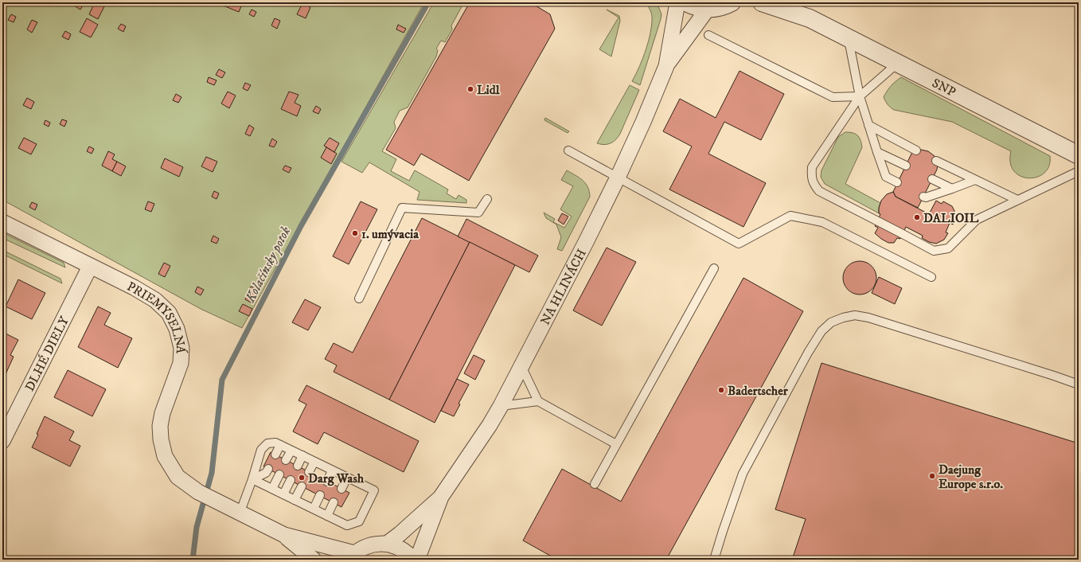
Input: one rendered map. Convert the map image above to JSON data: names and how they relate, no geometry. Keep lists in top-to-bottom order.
{
  "streets": {
    "street": [
      "SNP",
      "NA HLINÁCH",
      "PRIEMYSELNÁ",
      "DLHÉ DIELY"
    ]
  },
  "crossings": [
    ["NA HLINÁCH", "PRIEMYSELNÁ"],
    ["PRIEMYSELNÁ", "DLHÉ DIELY"]
  ],
  "water": ["Kolačínsky potok"],
  "places": [
    "Lidl",
    "DALIOIL",
    "1. umývacia",
    "Badertscher",
    "Daejung Europe s.r.o.",
    "Darg Wash"
  ]
}
